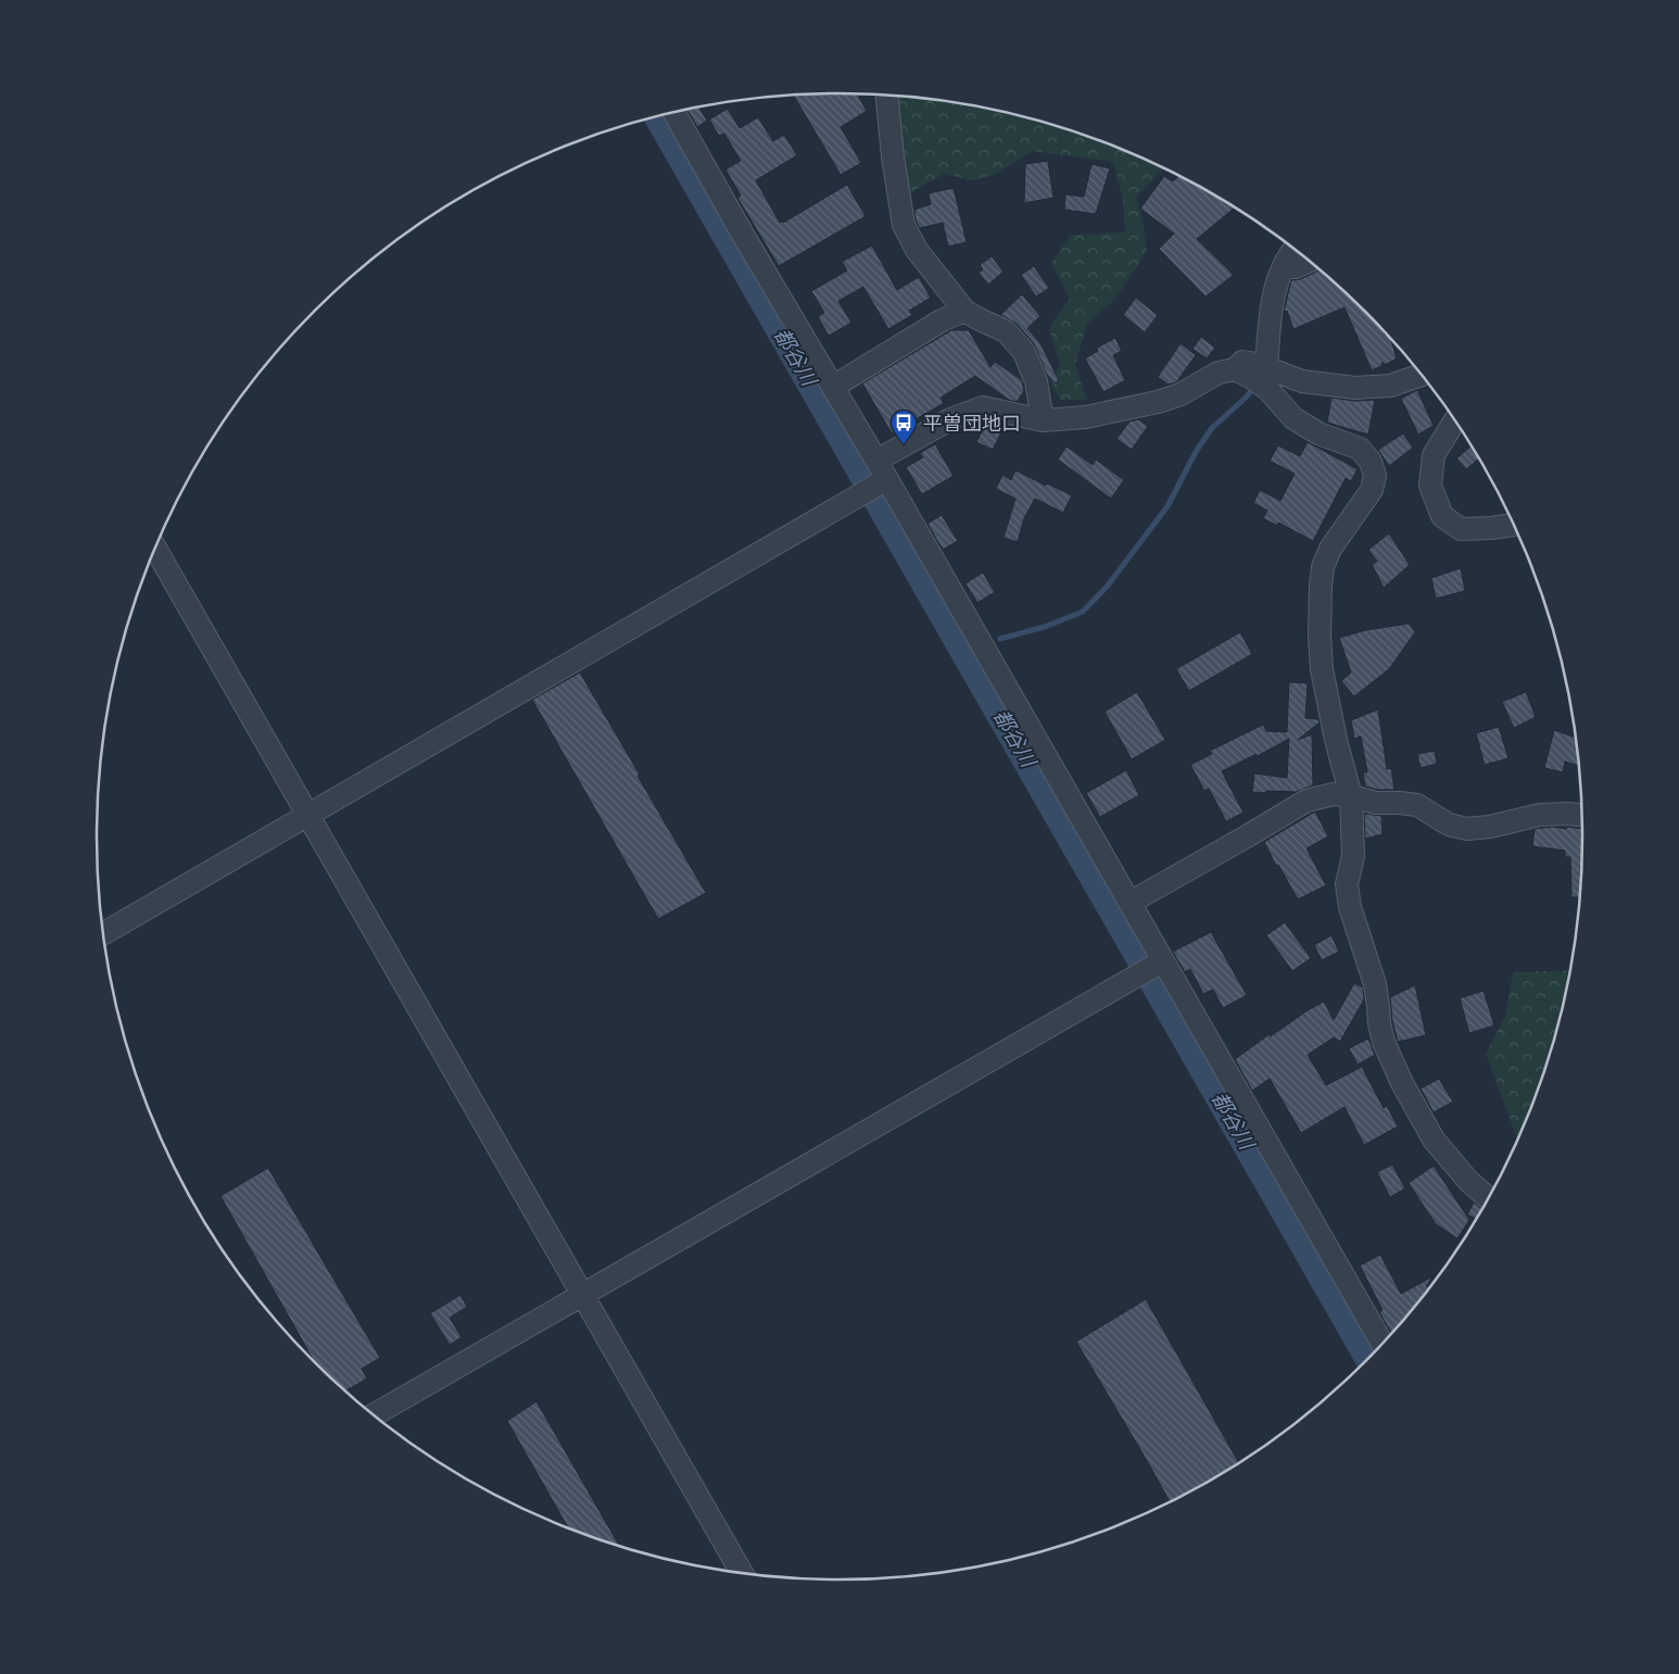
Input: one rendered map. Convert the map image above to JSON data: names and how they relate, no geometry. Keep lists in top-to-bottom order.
{
  "water": ["都谷川"],
  "places": {
    "bus stop": ["平曽団地口"]
  }
}
